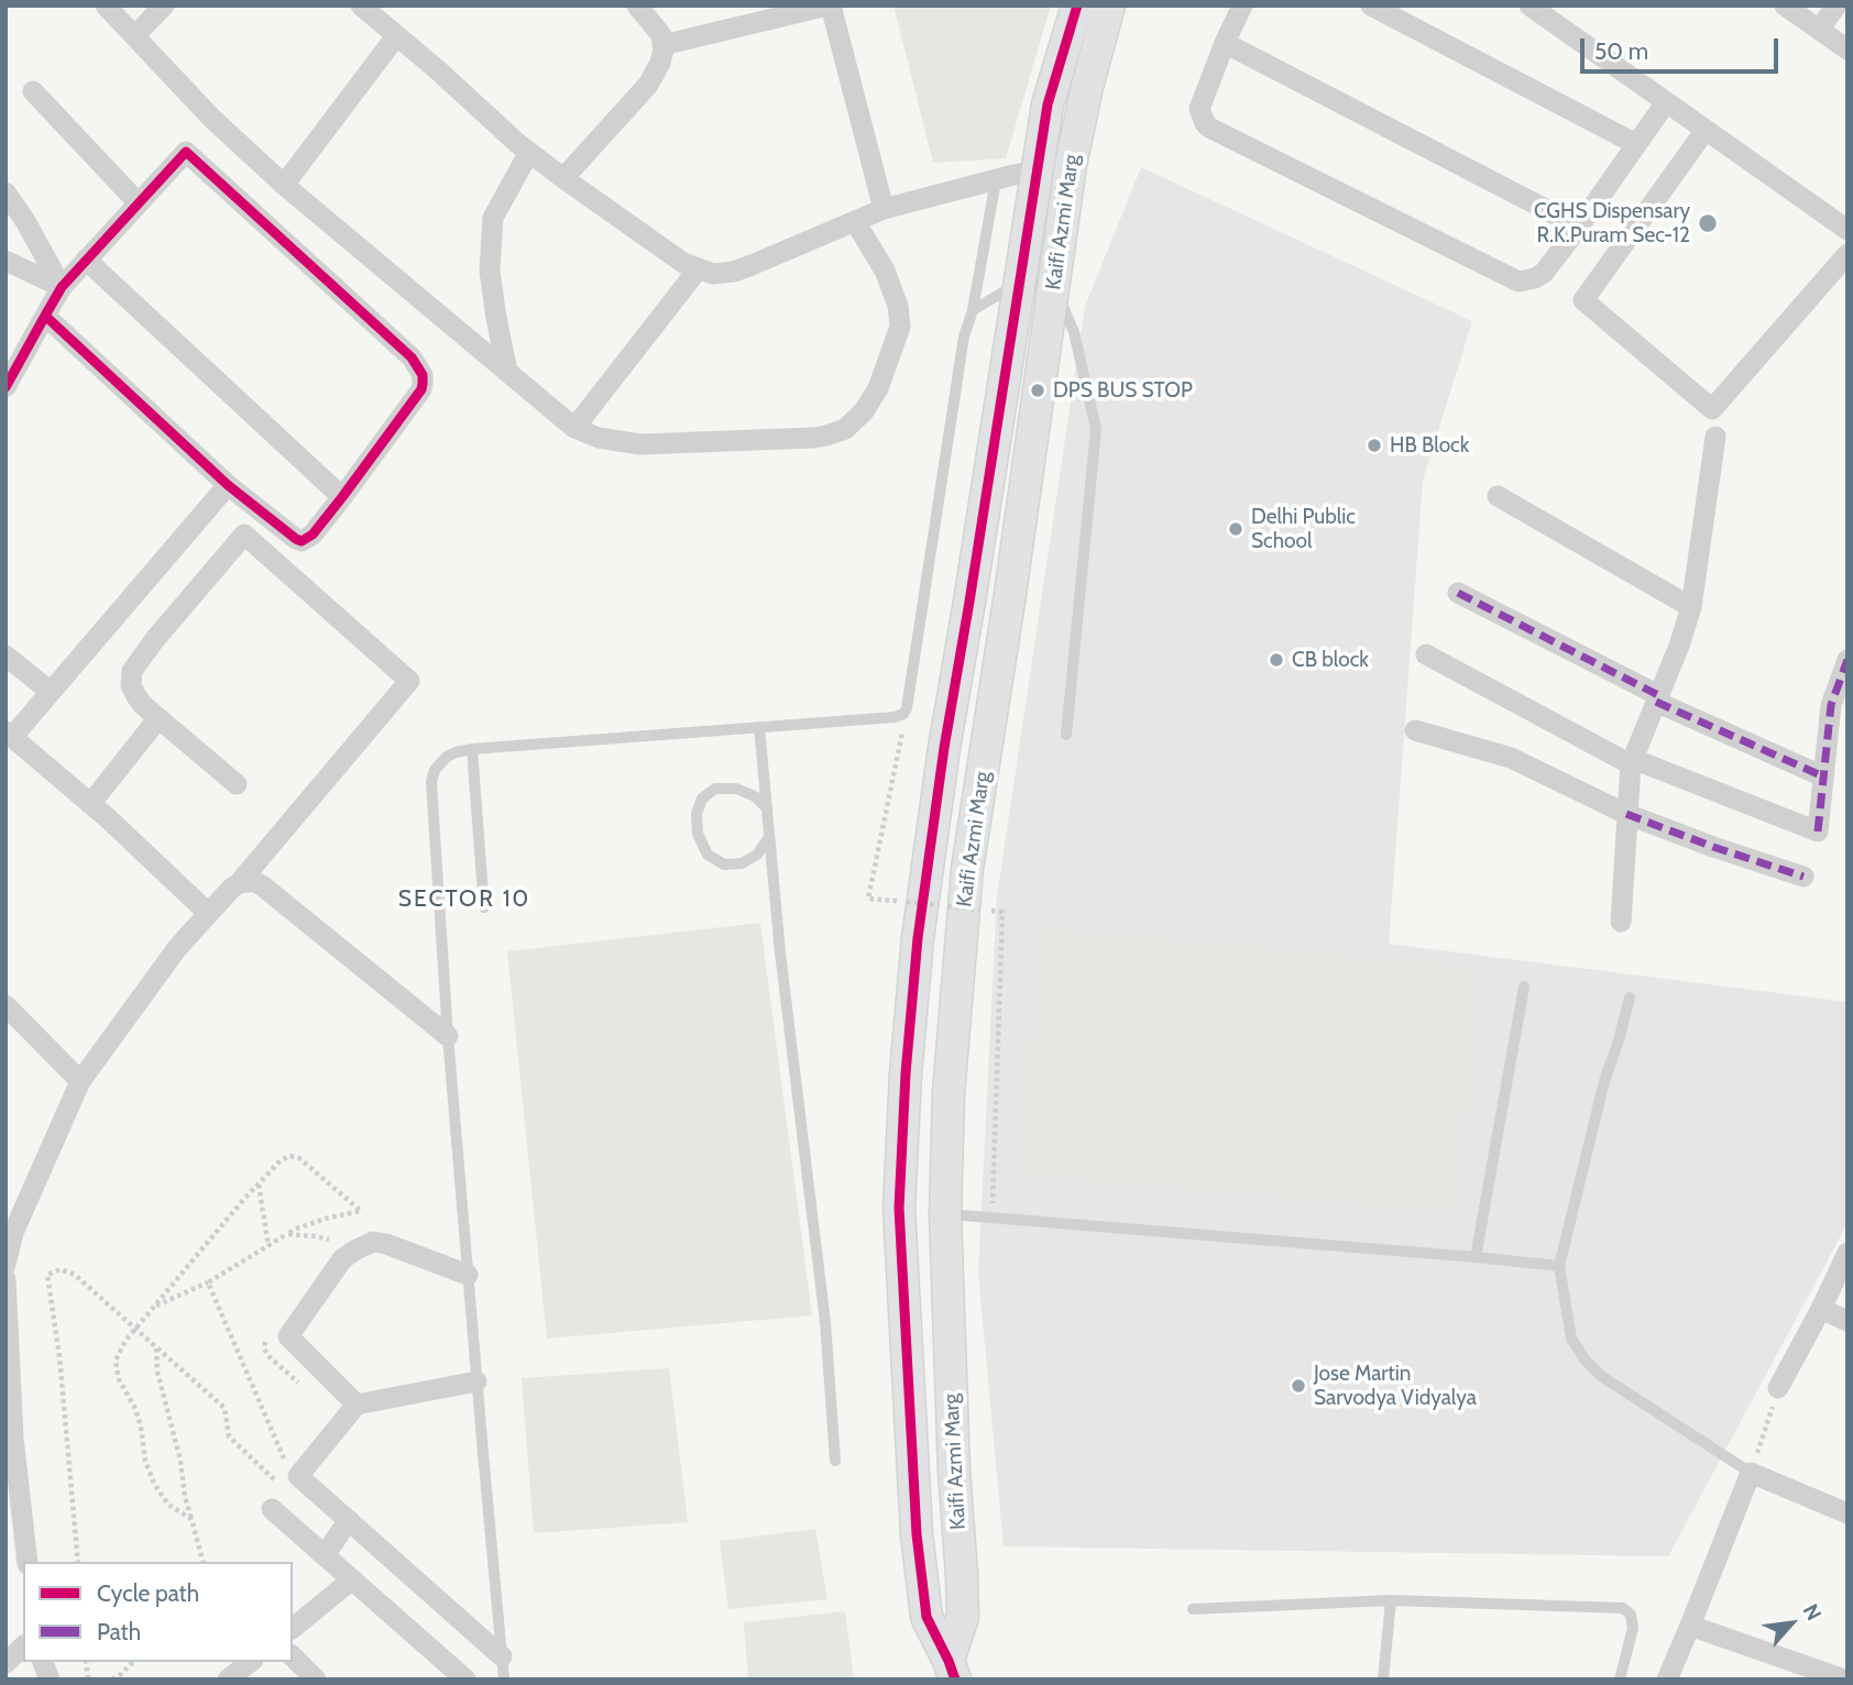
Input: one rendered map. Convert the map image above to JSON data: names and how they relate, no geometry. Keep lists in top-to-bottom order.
{
  "streets": {
    "street": ["Kaifi Azmi Marg"]
  },
  "districts": ["SECTOR 10"],
  "places": [
    "CGHS Dispensary R.K.Puram Sec-12",
    "DPS BUS STOP",
    "HB Block",
    "Delhi Public School",
    "CB block",
    "Jose Martin Sarvodya Vidyalya"
  ],
  "legend": ["Cycle path", "Path"],
  "scale_bar": "50 m",
  "north": "top right"
}
